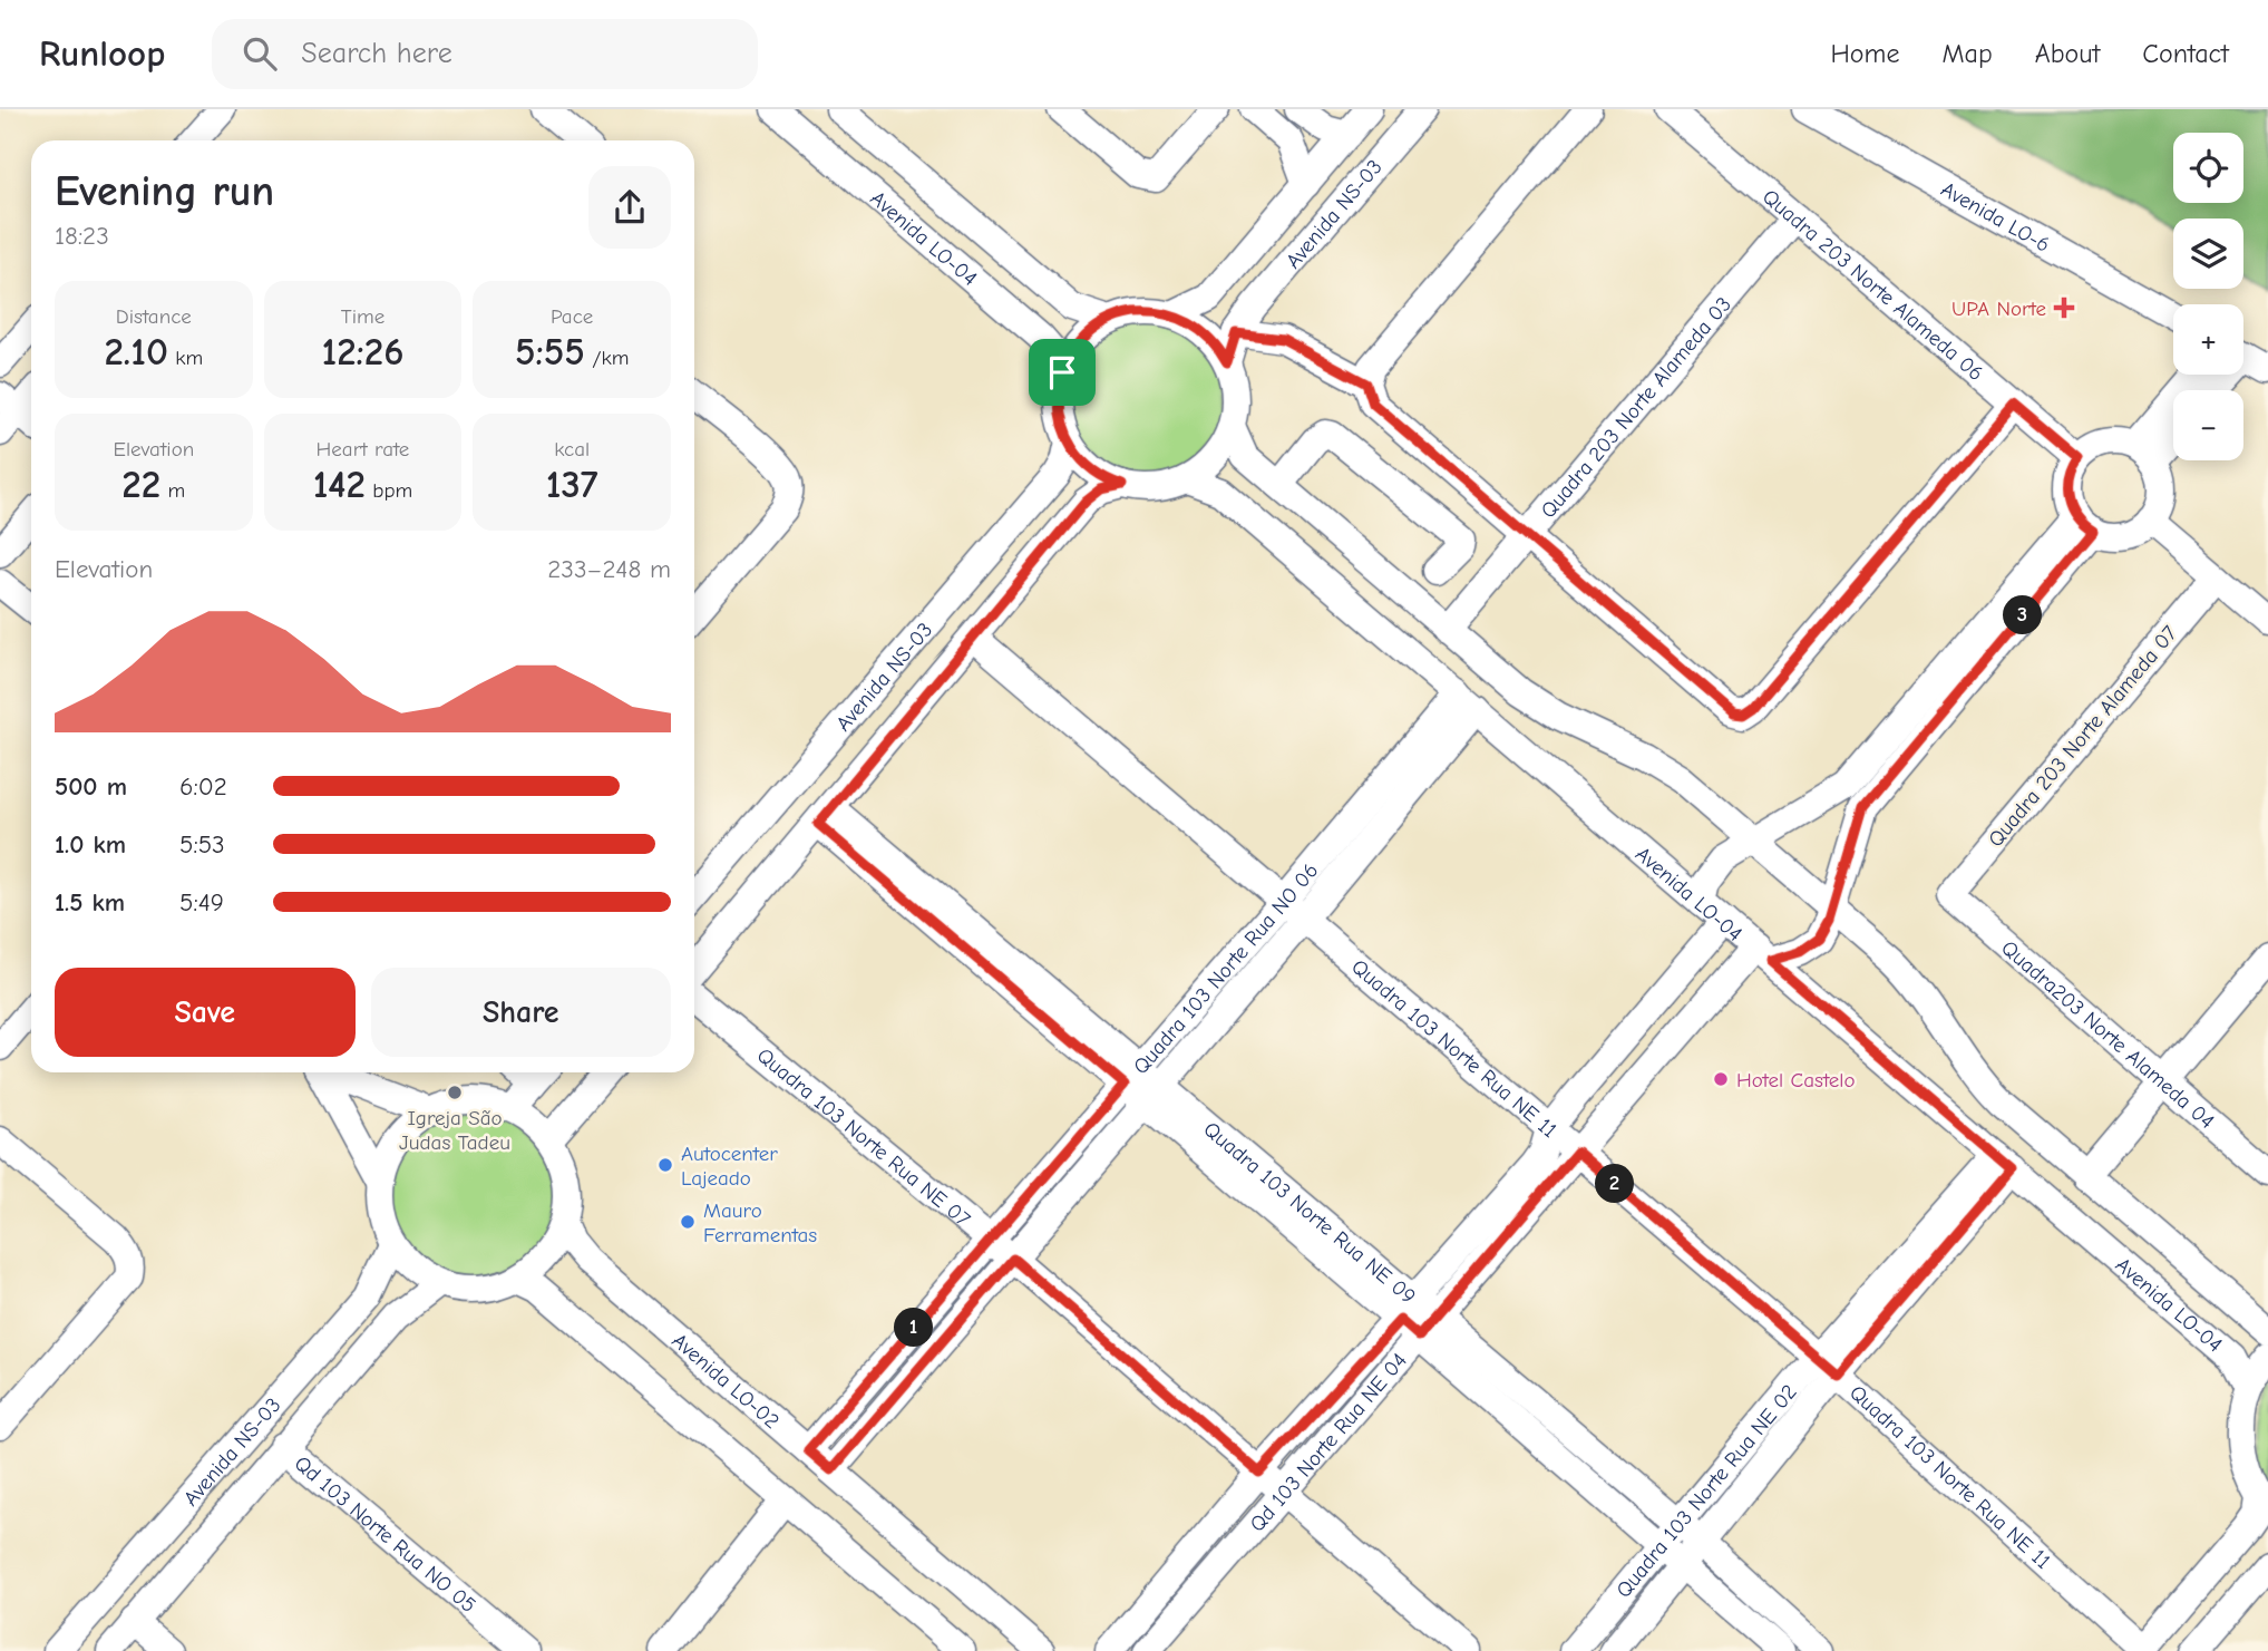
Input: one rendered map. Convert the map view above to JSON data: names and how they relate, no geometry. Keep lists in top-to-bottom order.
{
  "streets": {
    "street": [
      "Avenida NS-03",
      "Avenida LO-6",
      "Avenida LO-04",
      "Quadra 203 Norte Alameda 06",
      "Quadra 203 Norte Alameda 03",
      "Quadra 203 Norte Alameda 07",
      "Quadra 103 Norte Rua NO 06",
      "Quadra203 Norte Alameda 04",
      "Quadra 103 Norte Rua NE 11",
      "Quadra 103 Norte Rua NE 07",
      "Quadra 103 Norte Rua NE 09",
      "Avenida LO-02",
      "Qd 103 Norte Rua NE 04",
      "Quadra 103 Norte Rua NE 02",
      "Qd 103 Norte Rua NO 05"
    ]
  },
  "crossings": [
    ["Avenida NS-03", "Avenida LO-04"],
    ["Avenida NS-03", "Quadra 103 Norte Rua NE 11"],
    ["Avenida NS-03", "Quadra 103 Norte Rua NE 09"],
    ["Avenida NS-03", "Avenida LO-02"],
    ["Avenida NS-03", "Qd 103 Norte Rua NO 05"],
    ["Avenida LO-04", "Quadra 203 Norte Alameda 03"],
    ["Avenida LO-04", "Quadra 103 Norte Rua NO 06"],
    ["Avenida LO-04", "Qd 103 Norte Rua NE 04"],
    ["Avenida LO-04", "Quadra 103 Norte Rua NE 02"],
    ["Quadra 203 Norte Alameda 06", "Quadra 203 Norte Alameda 03"],
    ["Quadra 203 Norte Alameda 07", "Quadra203 Norte Alameda 04"],
    ["Quadra 103 Norte Rua NO 06", "Quadra 103 Norte Rua NE 11"],
    ["Quadra 103 Norte Rua NO 06", "Quadra 103 Norte Rua NE 07"],
    ["Quadra 103 Norte Rua NO 06", "Quadra 103 Norte Rua NE 09"],
    ["Quadra 103 Norte Rua NO 06", "Avenida LO-02"],
    ["Quadra 103 Norte Rua NE 11", "Qd 103 Norte Rua NE 04"],
    ["Quadra 103 Norte Rua NE 11", "Quadra 103 Norte Rua NE 02"],
    ["Quadra 103 Norte Rua NE 07", "Qd 103 Norte Rua NE 04"],
    ["Quadra 103 Norte Rua NE 09", "Qd 103 Norte Rua NE 04"],
    ["Quadra 103 Norte Rua NE 09", "Quadra 103 Norte Rua NE 02"]
  ],
  "places": {
    "health": ["UPA Norte"],
    "other": [
      "Hotel Castelo",
      "Igreja São Judas Tadeu",
      "Autocenter Lajeado",
      "Mauro Ferramentas"
    ]
  },
  "page": {
    "header": "Runloop",
    "search": "Search here",
    "nav": [
      "Home",
      "Map",
      "About",
      "Contact"
    ],
    "map_buttons": ["+", "−"],
    "heading": ["Evening run", "18:23"],
    "stats": [
      ["Distance", "2.10 km"],
      ["Time", "12:26"],
      ["Pace", "5:55 /km"],
      ["Elevation", "22 m"],
      ["Heart rate", "142 bpm"],
      ["kcal", "137"]
    ],
    "chart": ["Elevation", "233–248 m"],
    "pins": ["3", "2", "1"],
    "list": [
      {
        "name": "500 m",
        "note": "6:02"
      },
      {
        "name": "1.0 km",
        "note": "5:53"
      },
      {
        "name": "1.5 km",
        "note": "5:49"
      }
    ],
    "buttons": ["Save", "Share"]
  }
}
